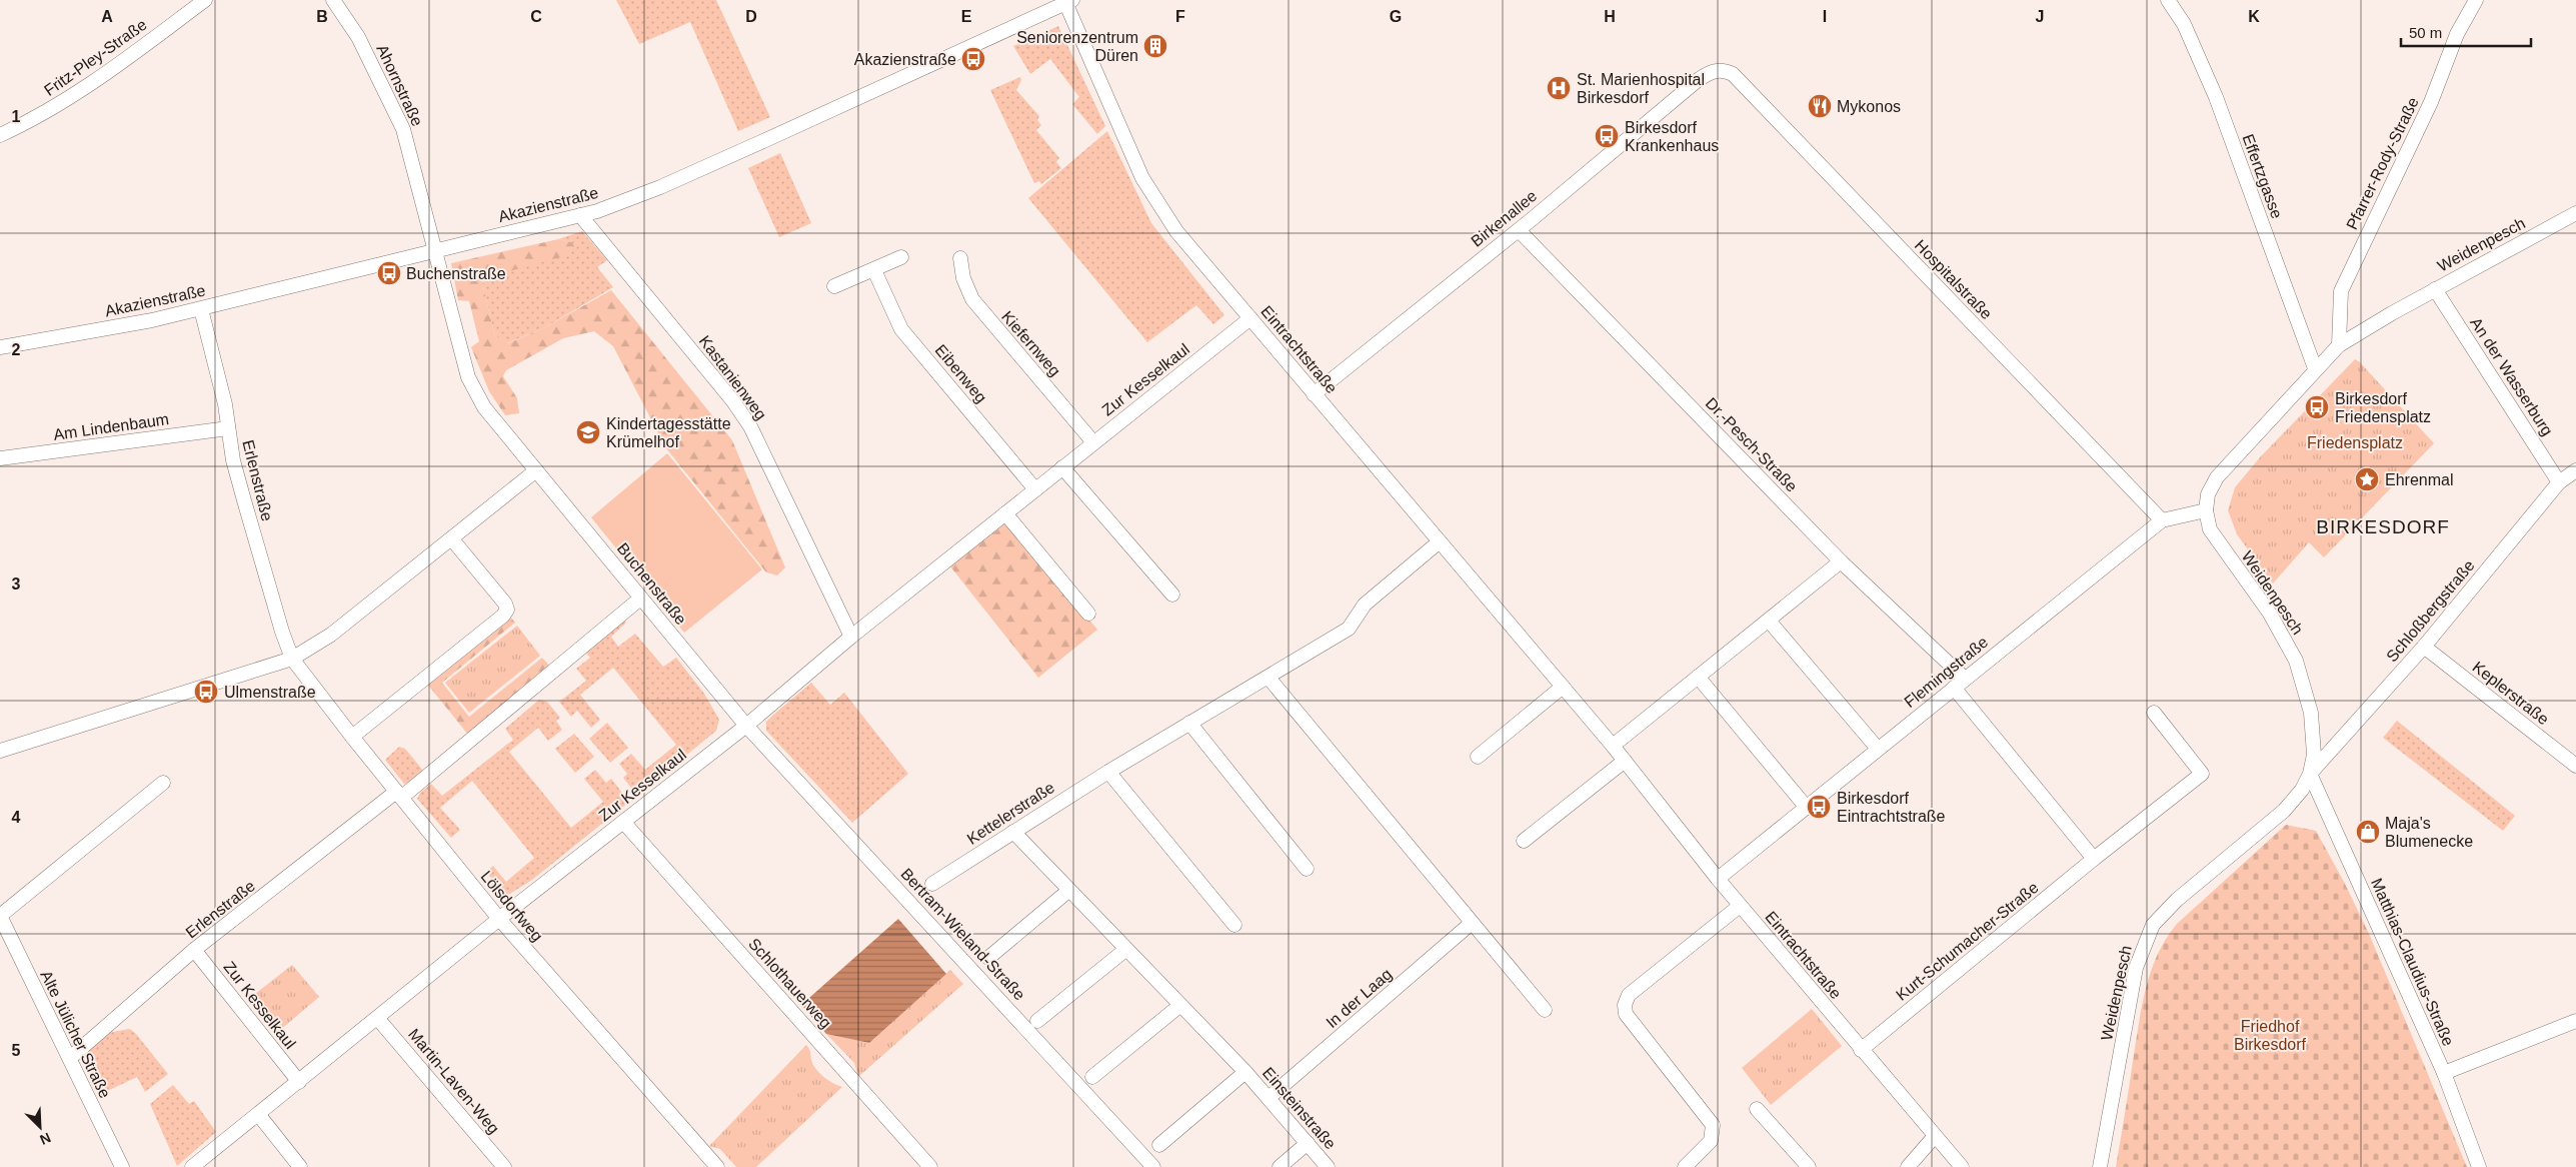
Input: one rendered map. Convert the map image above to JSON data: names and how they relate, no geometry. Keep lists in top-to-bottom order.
{
  "streets": {
    "street": [
      "Fritz-Pley-Straße",
      "Ahornstraße",
      "Pfarrer-Rody-Straße",
      "Effertzgasse",
      "Akazienstraße",
      "Birkenallee",
      "Weidenpesch",
      "Hospitalstraße",
      "Kiefernweg",
      "Eintrachtstraße",
      "Eibenweg",
      "An der Wasserburg",
      "Kastanienweg",
      "Zur Kesselkaul",
      "Am Lindenbaum",
      "Dr.-Pesch-Straße",
      "Erlenstraße",
      "Buchenstraße",
      "Schloßbergstraße",
      "Flemingstraße",
      "Keplerstraße",
      "Kettelerstraße",
      "Lölsdorfweg",
      "Bertram-Wieland-Straße",
      "Kurt-Schumacher-Straße",
      "Matthias-Claudius-Straße",
      "Schlothauerweg",
      "In der Laag",
      "Alte Jülicher Straße",
      "Martin-Laven-Weg",
      "Einsteinstraße"
    ]
  },
  "crossings": [
    ["Ahornstraße", "Akazienstraße"],
    ["Ahornstraße", "Buchenstraße"],
    ["Pfarrer-Rody-Straße", "Weidenpesch"],
    ["Effertzgasse", "Weidenpesch"],
    ["Akazienstraße", "Eintrachtstraße"],
    ["Akazienstraße", "Kastanienweg"],
    ["Akazienstraße", "Erlenstraße"],
    ["Akazienstraße", "Buchenstraße"],
    ["Birkenallee", "Hospitalstraße"],
    ["Birkenallee", "Eintrachtstraße"],
    ["Birkenallee", "Dr.-Pesch-Straße"],
    ["Weidenpesch", "An der Wasserburg"],
    ["Weidenpesch", "Schloßbergstraße"],
    ["Weidenpesch", "Flemingstraße"],
    ["Weidenpesch", "Matthias-Claudius-Straße"],
    ["Hospitalstraße", "Flemingstraße"],
    ["Kiefernweg", "Zur Kesselkaul"],
    ["Eintrachtstraße", "Zur Kesselkaul"],
    ["Eintrachtstraße", "Flemingstraße"],
    ["Eintrachtstraße", "Kettelerstraße"],
    ["Eintrachtstraße", "Kurt-Schumacher-Straße"],
    ["Eibenweg", "Zur Kesselkaul"],
    ["An der Wasserburg", "Schloßbergstraße"],
    ["Kastanienweg", "Zur Kesselkaul"],
    ["Zur Kesselkaul", "Erlenstraße"],
    ["Zur Kesselkaul", "Buchenstraße"],
    ["Zur Kesselkaul", "Lölsdorfweg"],
    ["Zur Kesselkaul", "Bertram-Wieland-Straße"],
    ["Zur Kesselkaul", "Schlothauerweg"],
    ["Zur Kesselkaul", "Martin-Laven-Weg"],
    ["Am Lindenbaum", "Erlenstraße"],
    ["Dr.-Pesch-Straße", "Flemingstraße"],
    ["Erlenstraße", "Buchenstraße"],
    ["Erlenstraße", "Lölsdorfweg"],
    ["Erlenstraße", "Alte Jülicher Straße"],
    ["Buchenstraße", "Bertram-Wieland-Straße"],
    ["Schloßbergstraße", "Keplerstraße"],
    ["Schloßbergstraße", "Matthias-Claudius-Straße"],
    ["Kettelerstraße", "Einsteinstraße"],
    ["In der Laag", "Einsteinstraße"]
  ],
  "districts": ["BIRKESDORF"],
  "parks": ["Friedensplatz", "Friedhof Birkesdorf"],
  "places": {
    "building": ["Seniorenzentrum Düren"],
    "bus stop": [
      "Akazienstraße",
      "Birkesdorf Krankenhaus",
      "Buchenstraße",
      "Birkesdorf Friedensplatz",
      "Ulmenstraße",
      "Birkesdorf Eintrachtstraße"
    ],
    "hospital": ["St. Marienhospital Birkesdorf"],
    "restaurant": ["Mykonos"],
    "school or university": ["Kindertagesstätte Krümelhof"],
    "place": ["Ehrenmal"],
    "shop": ["Maja's Blumenecke"]
  },
  "scale_bar": "50 m",
  "north": "bottom right",
  "grid": {
    "columns": [
      "A",
      "B",
      "C",
      "D",
      "E",
      "F",
      "G",
      "H",
      "I",
      "J",
      "K"
    ],
    "rows": [
      "1",
      "2",
      "3",
      "4",
      "5"
    ]
  }
}
